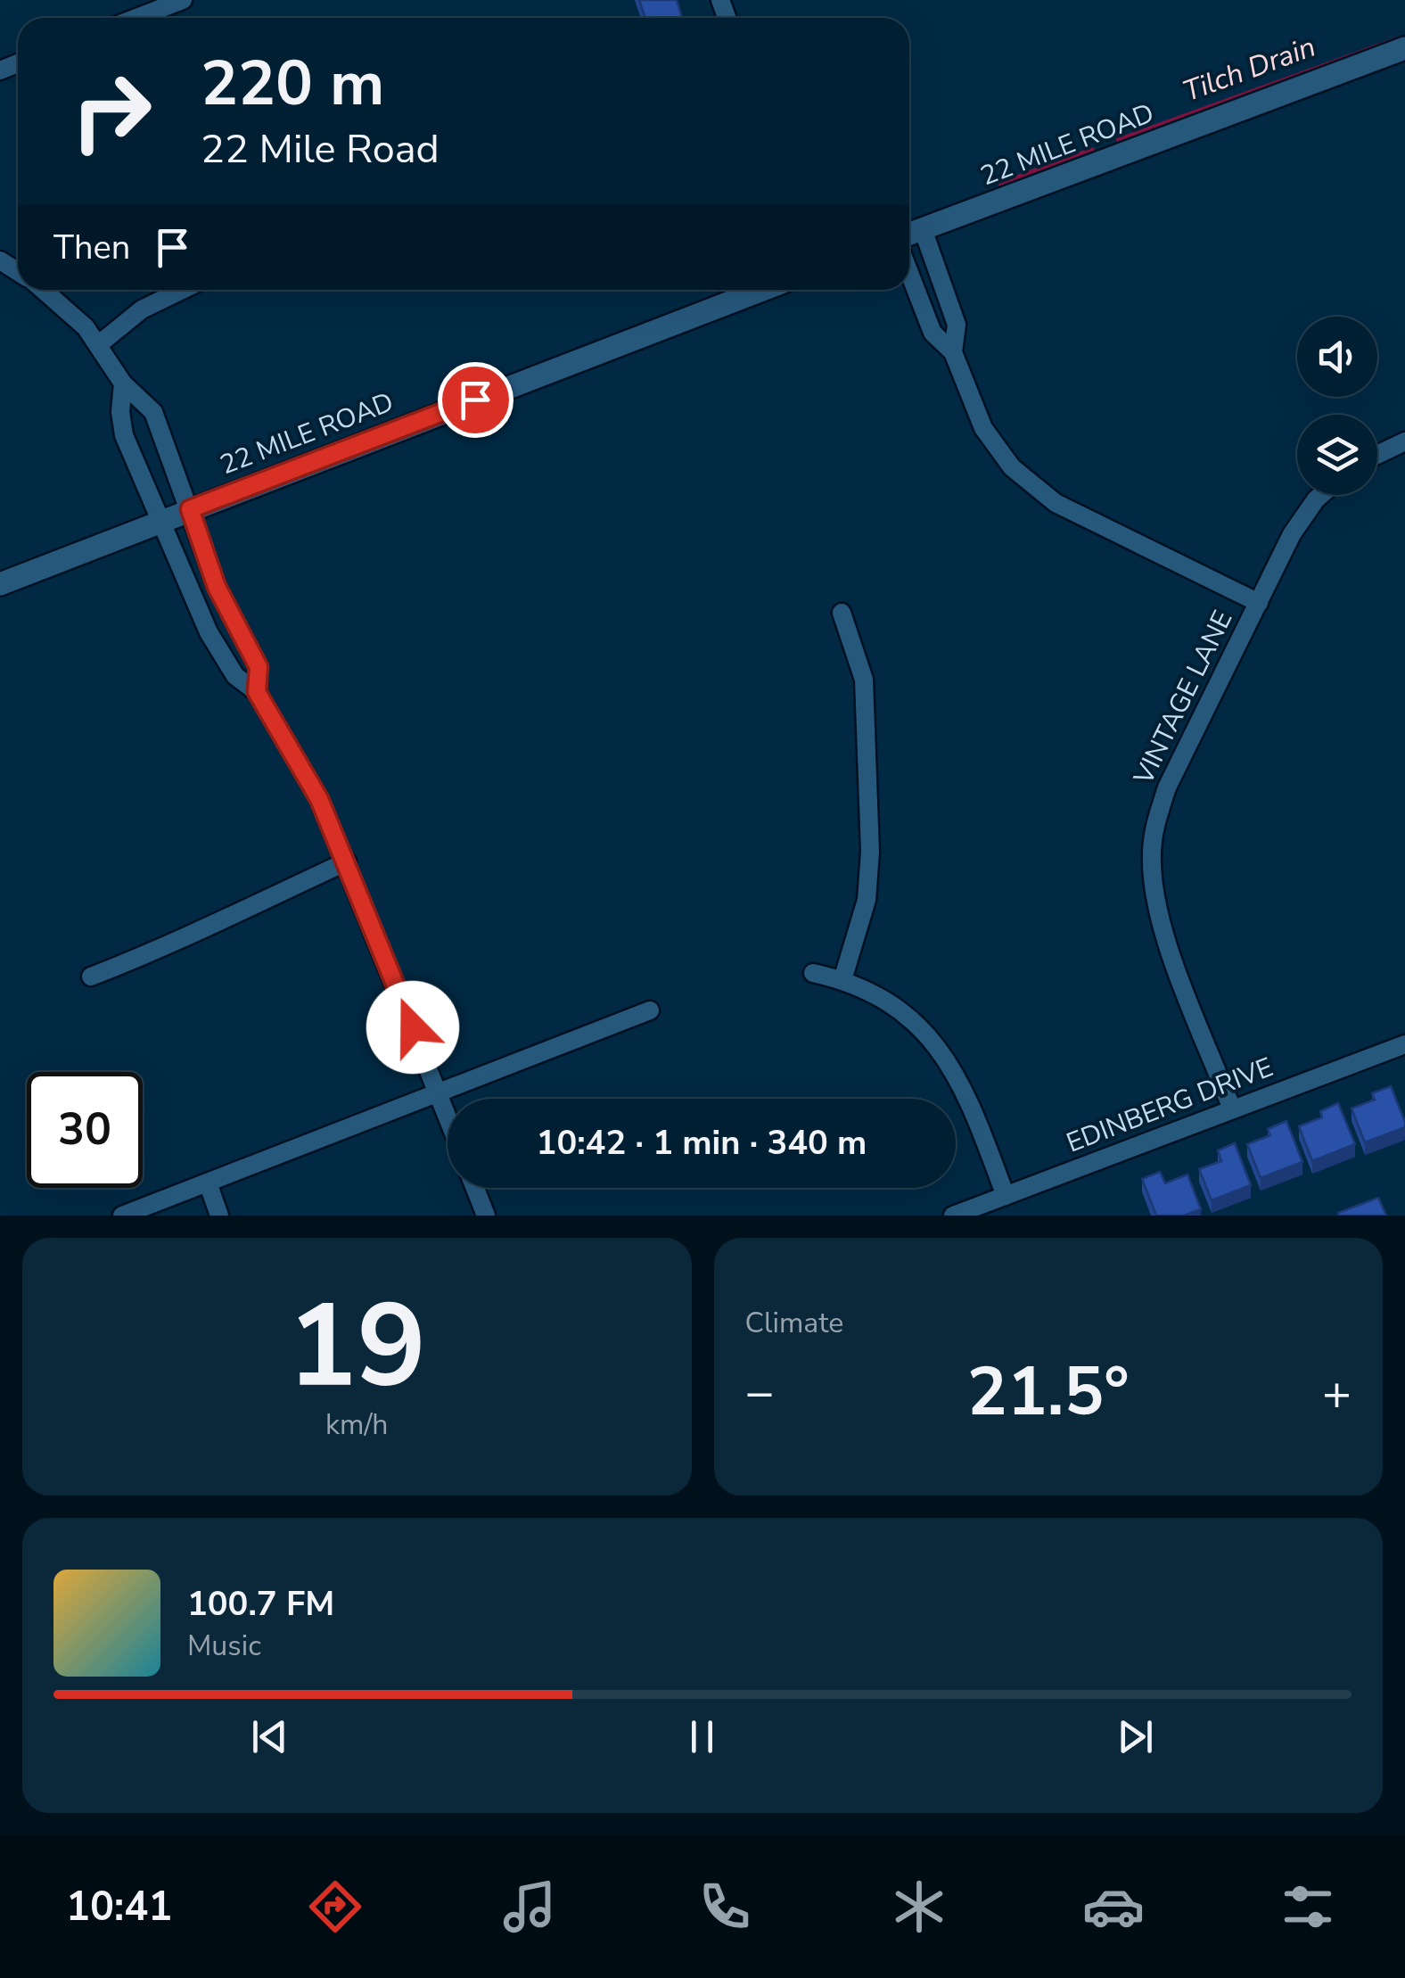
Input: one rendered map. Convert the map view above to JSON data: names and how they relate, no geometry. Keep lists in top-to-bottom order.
{
  "streets": {
    "street": ["22 MILE ROAD", "VINTAGE LANE", "EDINBERG DRIVE"]
  },
  "crossings": [
    ["VINTAGE LANE", "EDINBERG DRIVE"]
  ],
  "water": ["Tilch Drain"],
  "page": {
    "turn": ["220 m", "22 Mile Road"],
    "then": "Then",
    "limit": "30",
    "trip": "10:42 · 1 min · 340 m",
    "tile": [
      ["19", "km/h"],
      "Climate"
    ],
    "heat": ["−", "21.5°", "+"],
    "song": ["100.7 FM", "Music"],
    "tabs": "10:41"
  }
}
